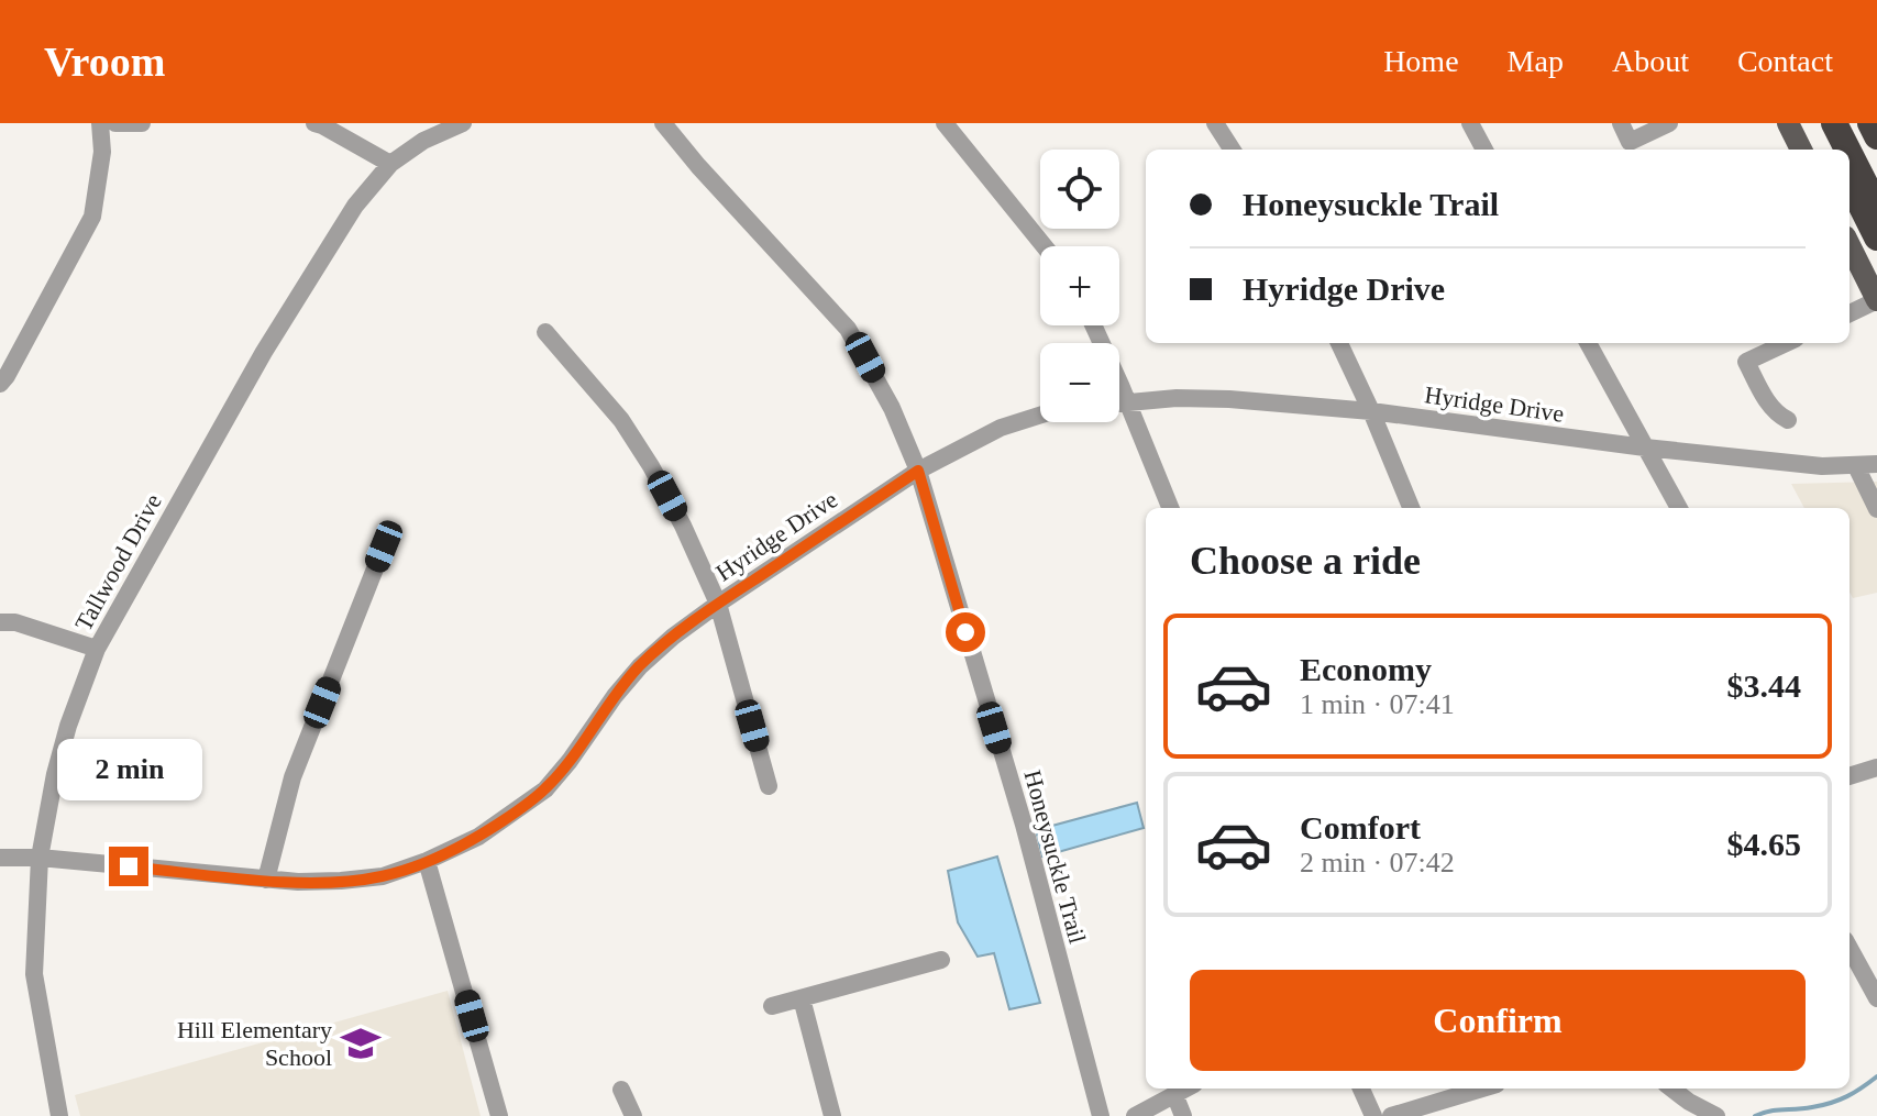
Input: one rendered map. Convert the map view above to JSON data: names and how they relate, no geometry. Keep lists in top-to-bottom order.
{
  "streets": {
    "street": ["Hyridge Drive", "Tallwood Drive", "Honeysuckle Trail"]
  },
  "crossings": [
    ["Hyridge Drive", "Tallwood Drive"],
    ["Hyridge Drive", "Honeysuckle Trail"]
  ],
  "places": {
    "school or university": ["Hill Elementary School"]
  },
  "page": {
    "header": "Vroom",
    "nav": [
      "Home",
      "Map",
      "About",
      "Contact"
    ],
    "map_buttons": ["+", "−"],
    "banner": ["Honeysuckle Trail", "Hyridge Drive"],
    "heading": "Choose a ride",
    "list": [
      {
        "name": "Economy",
        "note": "1 min · 07:41",
        "value": "$3.44"
      },
      {
        "name": "Comfort",
        "note": "2 min · 07:42",
        "value": "$4.65"
      }
    ],
    "bubble": "2 min",
    "buttons": "Confirm"
  }
}
